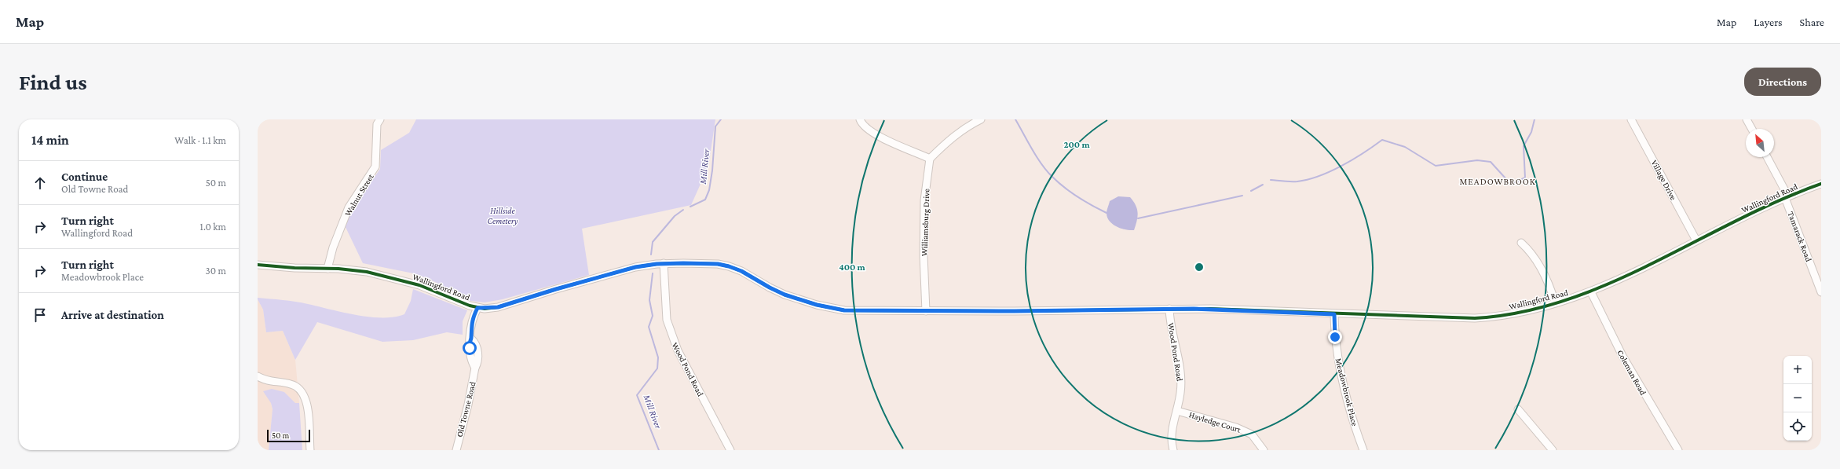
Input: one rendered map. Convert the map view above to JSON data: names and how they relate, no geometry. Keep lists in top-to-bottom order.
{
  "streets": {
    "street": [
      "Village Drive",
      "Walnut Street",
      "Wallingford Road",
      "Williamsburg Drive",
      "Tamarack Road",
      "Wood Pond Road",
      "Coleman Road",
      "Meadowbrook Place",
      "Old Towne Road",
      "Hayledge Court"
    ]
  },
  "crossings": [
    ["Village Drive", "Wallingford Road"],
    ["Walnut Street", "Wallingford Road"],
    ["Wallingford Road", "Williamsburg Drive"],
    ["Wallingford Road", "Tamarack Road"],
    ["Wallingford Road", "Wood Pond Road"],
    ["Wallingford Road", "Coleman Road"],
    ["Wallingford Road", "Meadowbrook Place"],
    ["Wallingford Road", "Old Towne Road"],
    ["Wood Pond Road", "Hayledge Court"]
  ],
  "districts": ["MEADOWBROOK"],
  "water": ["Mill River"],
  "parks": ["Hillside Cemetery"],
  "scale_bar": "50 m",
  "north": "top left",
  "page": {
    "header": "Map",
    "nav": ["Map", "Layers", "Share"],
    "buttons": "Directions",
    "title": "Find us",
    "heading": ["14 min", "Walk · 1.1 km"],
    "list": [
      ["Continue", "Old Towne Road", "50 m"],
      ["Turn right", "Wallingford Road", "1.0 km"],
      ["Turn right", "Meadowbrook Place", "30 m"],
      "Arrive at destination"
    ],
    "map_buttons": ["+", "−"],
    "scale": "50 m"
  },
  "rings": ["200 m", "400 m"]
}
